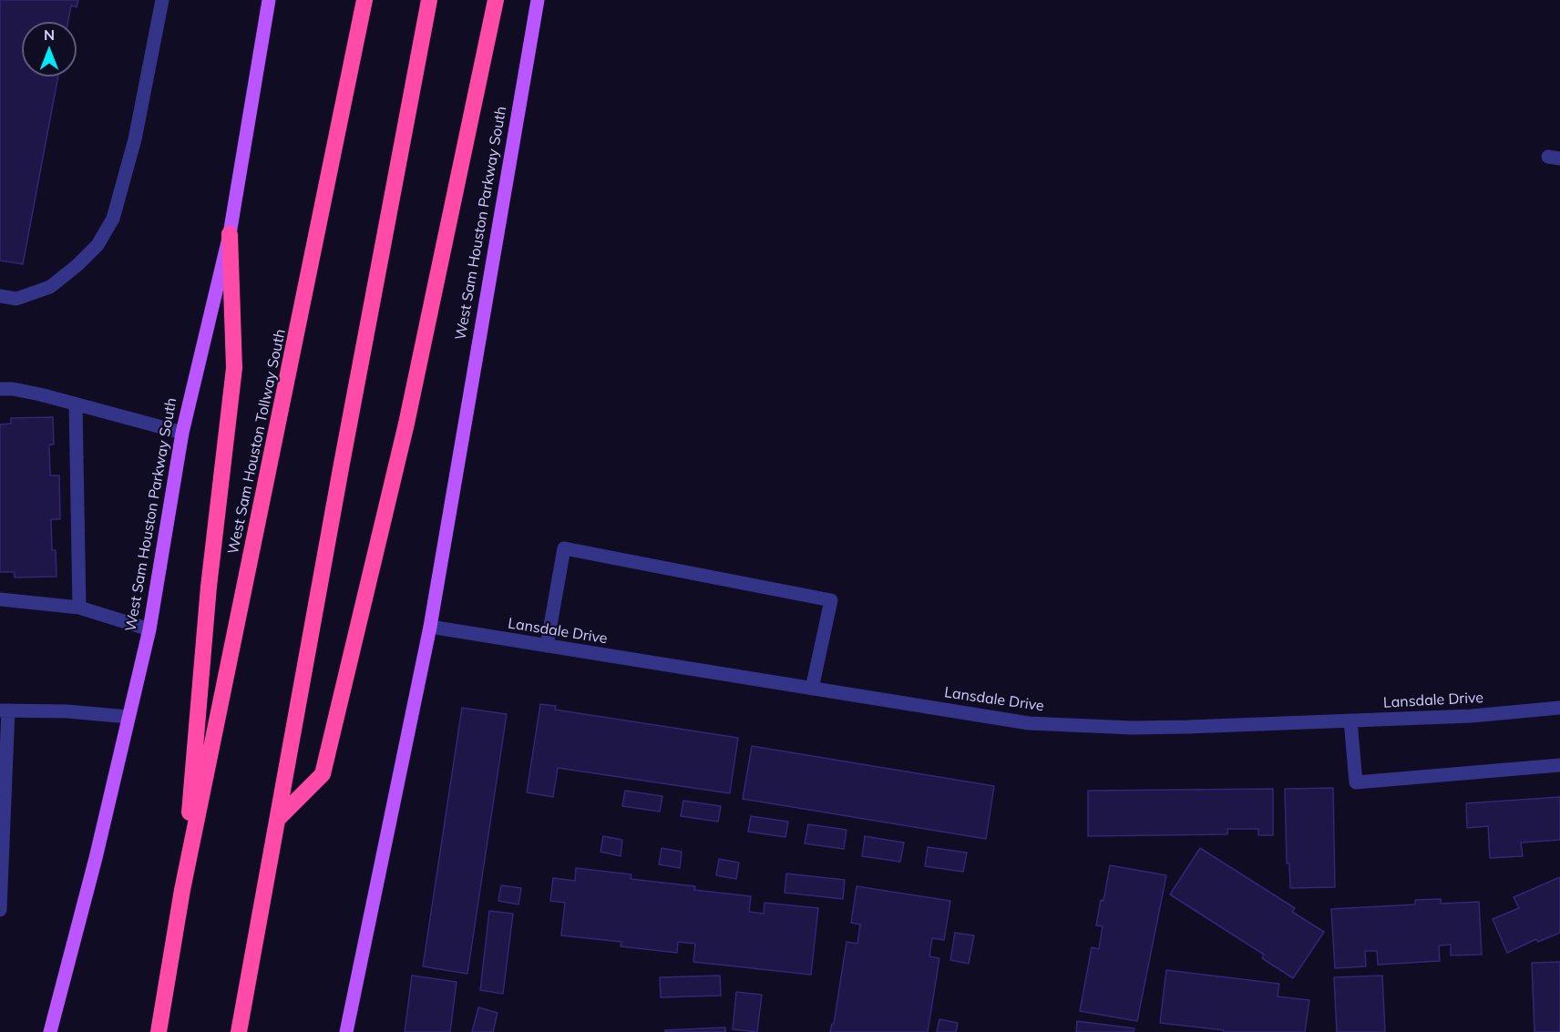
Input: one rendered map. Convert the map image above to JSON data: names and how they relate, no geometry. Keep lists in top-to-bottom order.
{
  "streets": {
    "highway": ["West Sam Houston Tollway South"],
    "main road": ["West Sam Houston Parkway South"],
    "street": ["Lansdale Drive"]
  },
  "crossings": [
    ["West Sam Houston Parkway South", "Lansdale Drive"]
  ],
  "north": "top"
}
